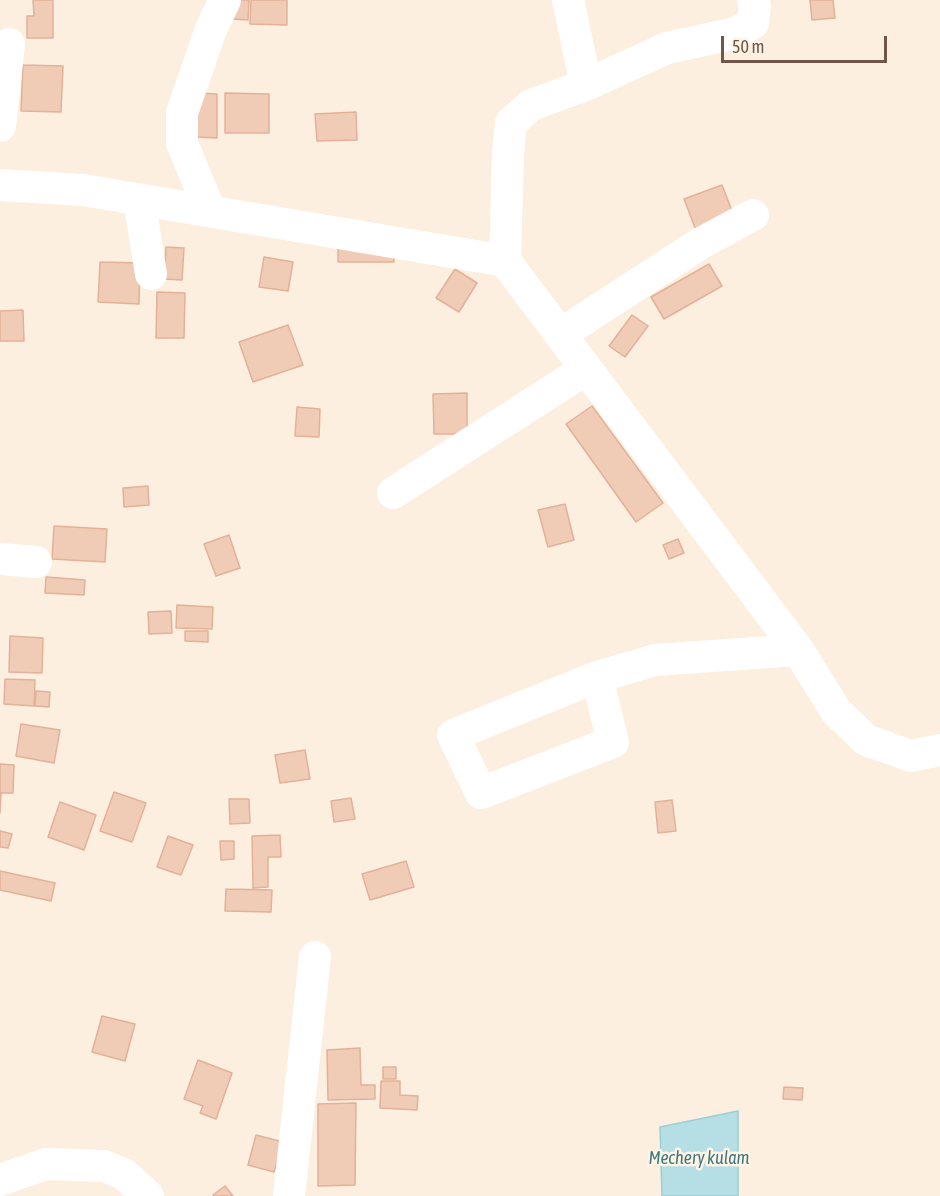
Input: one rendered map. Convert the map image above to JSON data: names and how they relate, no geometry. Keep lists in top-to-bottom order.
{
  "water": ["Mechery kulam"],
  "scale_bar": "50 m"
}
